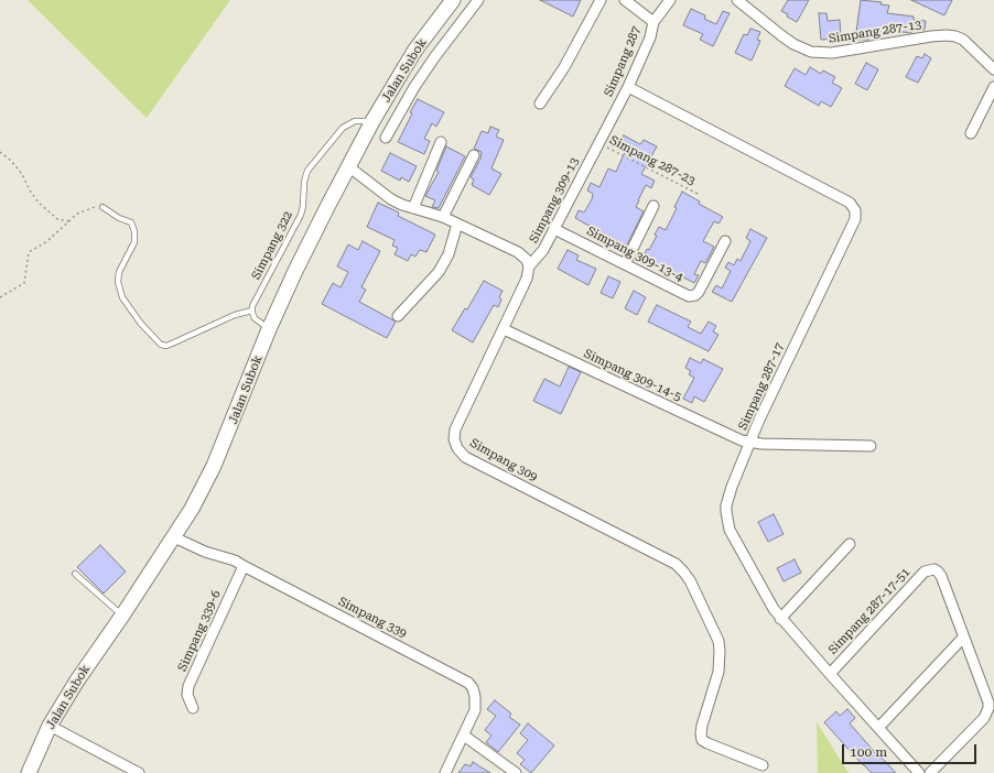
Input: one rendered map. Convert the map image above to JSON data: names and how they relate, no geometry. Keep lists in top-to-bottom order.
{
  "streets": {
    "main road": ["Jalan Subok"],
    "street": [
      "Simpang 287-13",
      "Simpang 287",
      "Simpang 309-13",
      "Simpang 309-13-4",
      "Simpang 309-14-5",
      "Simpang 287-17",
      "Simpang 309",
      "Simpang 287-17-51",
      "Simpang 339",
      "Simpang 339-6"
    ],
    "lane": ["Simpang 322"],
    "path": ["Simpang 287-23"]
  },
  "crossings": [
    ["Simpang 287", "Simpang 287-23"],
    ["Simpang 287", "Simpang 309-13"],
    ["Simpang 287", "Simpang 287-17"],
    ["Jalan Subok", "Simpang 322"],
    ["Jalan Subok", "Simpang 339"],
    ["Simpang 287-23", "Simpang 309-13"],
    ["Simpang 309-13", "Simpang 309-13-4"],
    ["Simpang 309-13", "Simpang 309"],
    ["Simpang 309-14-5", "Simpang 287-17"],
    ["Simpang 309-14-5", "Simpang 309"],
    ["Simpang 287-17", "Simpang 287-17-51"],
    ["Simpang 339", "Simpang 339-6"]
  ],
  "scale_bar": "100 m"
}
